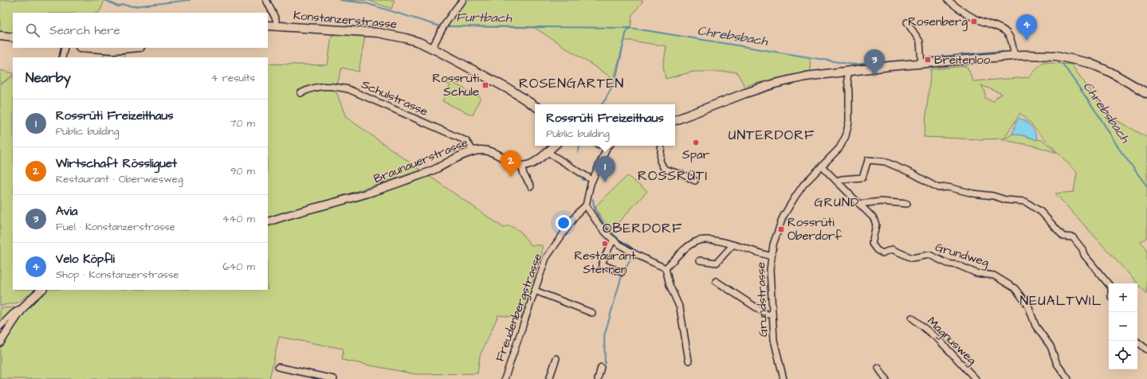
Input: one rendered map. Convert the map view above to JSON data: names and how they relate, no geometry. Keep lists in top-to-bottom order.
{
  "streets": {
    "main road": ["Konstanzerstrasse"],
    "street": [
      "Schulstrasse",
      "Braunauerstrasse",
      "Grundweg",
      "Grundstrasse",
      "Freudenbergstrasse",
      "Magnusweg"
    ]
  },
  "crossings": [
    ["Schulstrasse", "Braunauerstrasse"],
    ["Grundweg", "Grundstrasse"]
  ],
  "districts": [
    "ROSENGARTEN",
    "UNTERDORF",
    "ROSSRÜTI",
    "GRUND",
    "OBERDORF",
    "NEUALTWIL"
  ],
  "water": ["Furtbach", "Chrebsbach"],
  "places": {
    "transit": [
      "Rosenberg",
      "Breitenloo",
      "Rossrüti Schule",
      "Rossrüti Oberdorf"
    ],
    "other": ["Spar", "Restaurant Sternen"]
  },
  "page": {
    "search": "Search here",
    "pins": [
      "4",
      "3",
      "2",
      "1"
    ],
    "heading": ["Nearby", "4 results"],
    "list": [
      {
        "mark": "1",
        "name": "Rossrüti Freizeithaus",
        "note": "Public building",
        "value": "70 m"
      },
      {
        "mark": "2",
        "name": "Wirtschaft Rössliguet",
        "note": "Restaurant · Oberwiesweg",
        "value": "90 m"
      },
      {
        "mark": "3",
        "name": "Avia",
        "note": "Fuel · Konstanzerstrasse",
        "value": "440 m"
      },
      {
        "mark": "4",
        "name": "Velo Köpfli",
        "note": "Shop · Konstanzerstrasse",
        "value": "640 m"
      }
    ],
    "popup": ["Rossrüti Freizeithaus", "Public building"],
    "map_buttons": ["+", "−"]
  }
}
